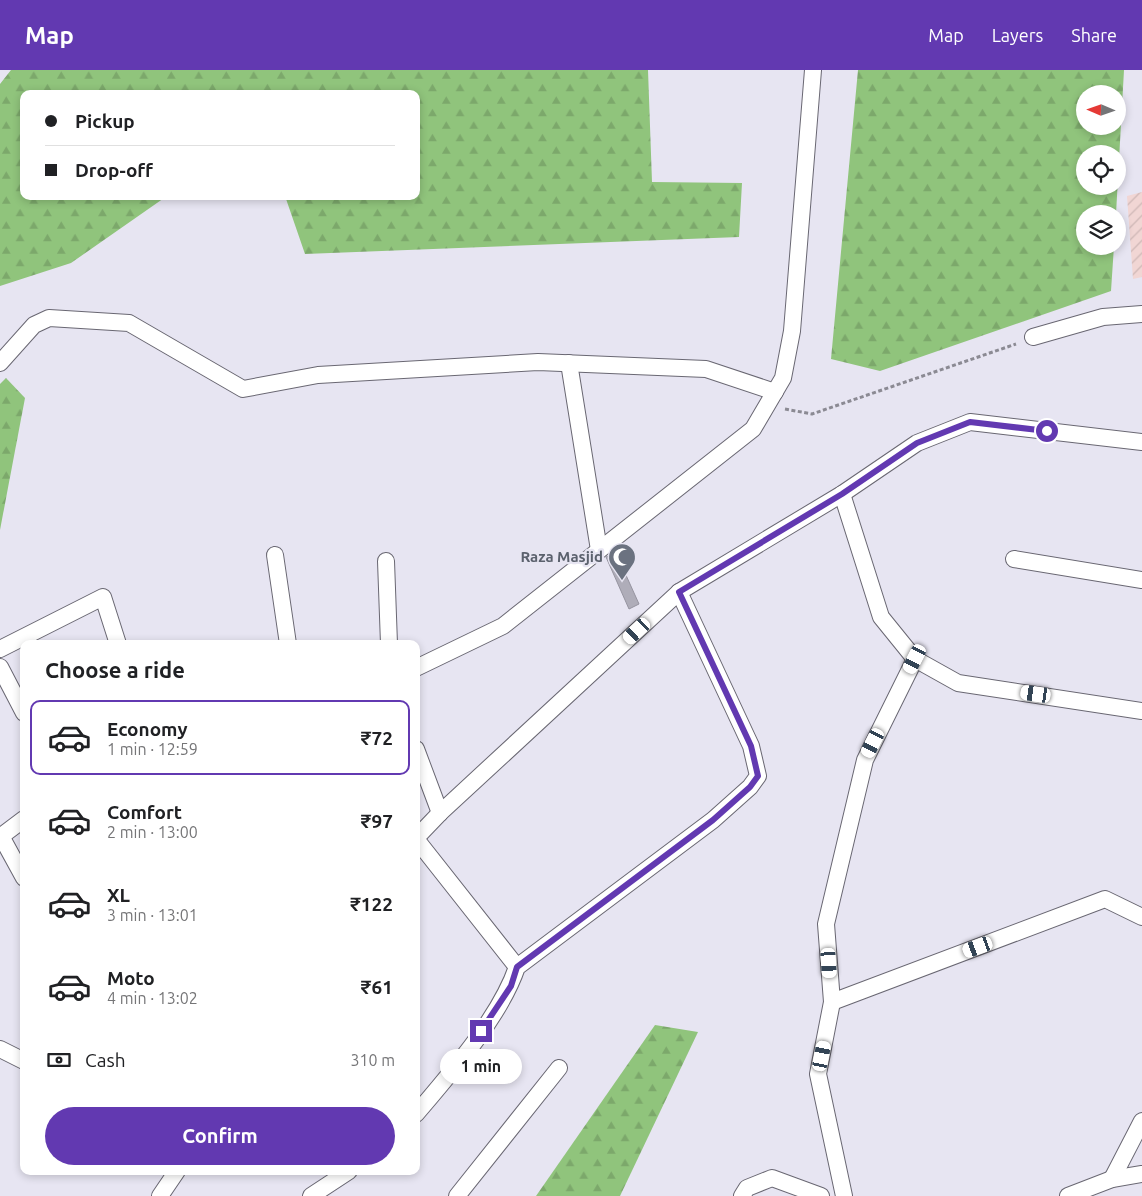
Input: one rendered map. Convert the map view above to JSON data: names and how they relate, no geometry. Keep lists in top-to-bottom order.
{
  "places": {
    "mosque": ["Raza Masjid"]
  },
  "north": "left",
  "page": {
    "header": "Map",
    "nav": ["Map", "Layers", "Share"],
    "banner": ["Pickup", "Drop-off"],
    "heading": "Choose a ride",
    "list": [
      {
        "name": "Economy",
        "note": "1 min · 12:59",
        "value": "₹72"
      },
      {
        "name": "Comfort",
        "note": "2 min · 13:00",
        "value": "₹97"
      },
      {
        "name": "XL",
        "note": "3 min · 13:01",
        "value": "₹122"
      },
      {
        "name": "Moto",
        "note": "4 min · 13:02",
        "value": "₹61"
      }
    ],
    "pay": ["Cash", "310 m"],
    "bubble": "1 min",
    "buttons": "Confirm"
  }
}
